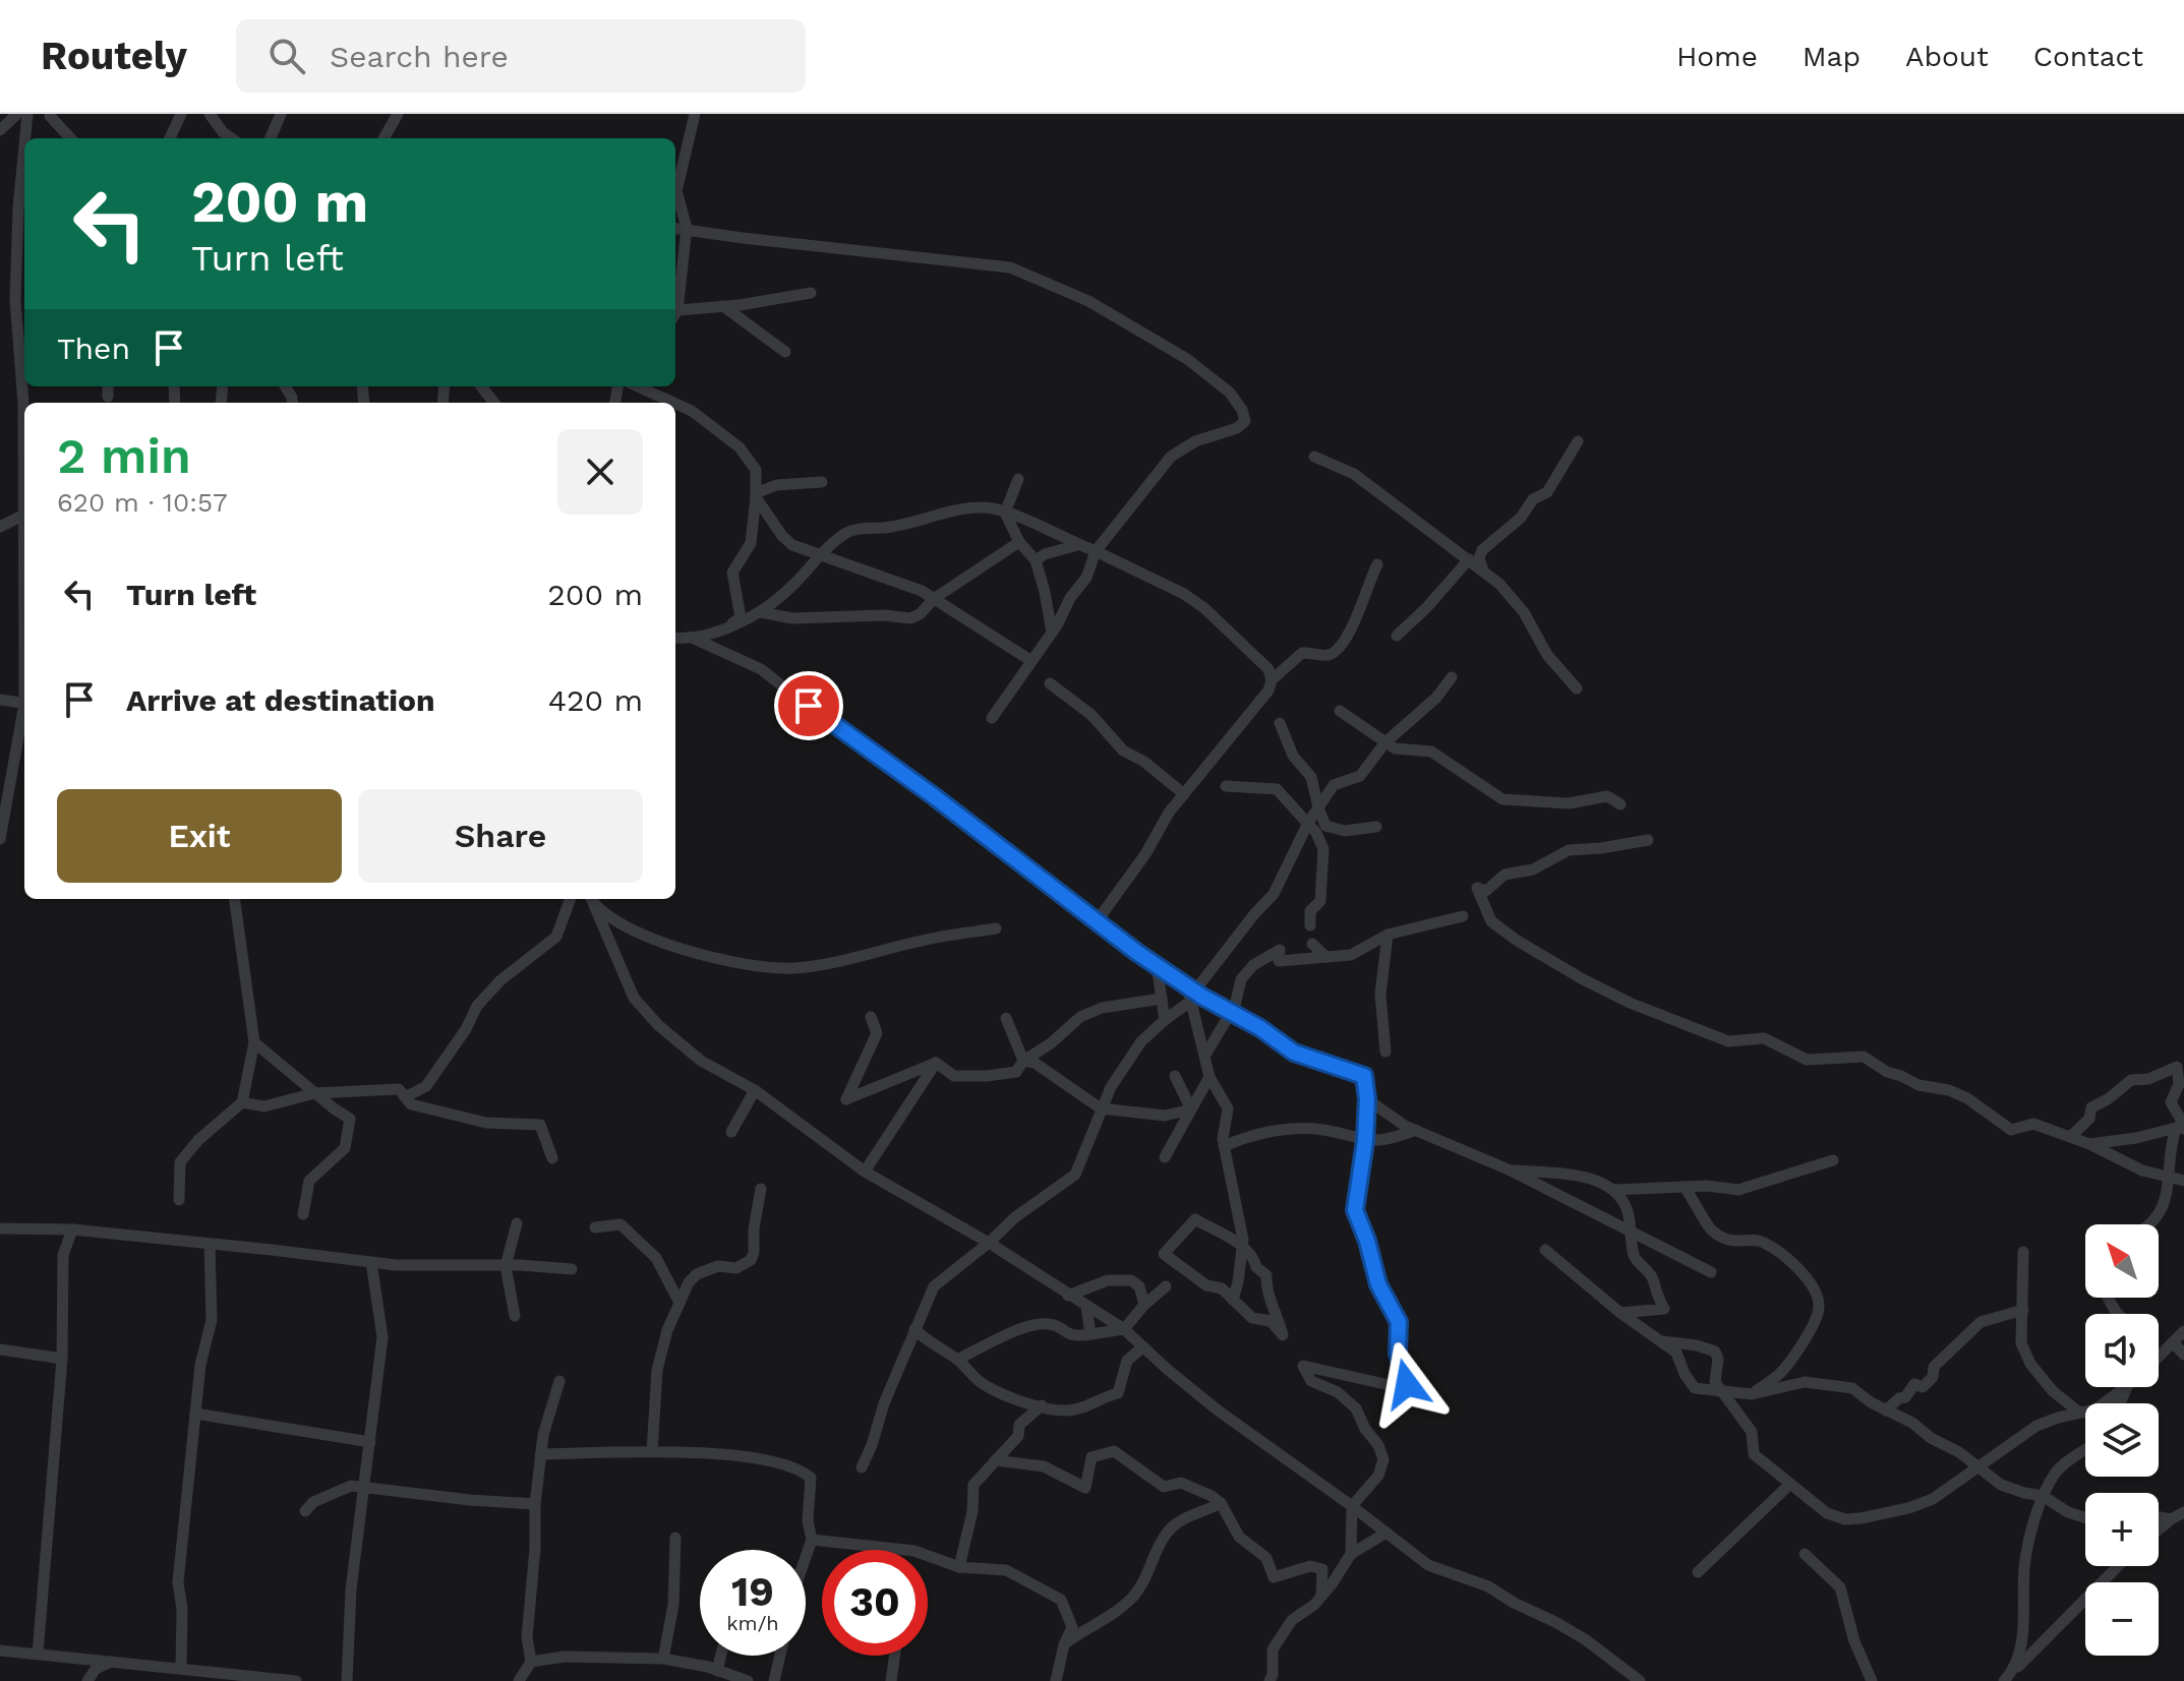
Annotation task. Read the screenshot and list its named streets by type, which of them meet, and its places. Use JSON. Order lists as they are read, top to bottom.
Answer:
{
  "north": "top left",
  "page": {
    "header": "Routely",
    "search": "Search here",
    "nav": [
      "Home",
      "Map",
      "About",
      "Contact"
    ],
    "turn": ["200 m", "Turn left"],
    "then": "Then",
    "heading": ["2 min", "620 m · 10:57"],
    "list": [
      {
        "name": "Turn left",
        "value": "200 m"
      },
      {
        "name": "Arrive at destination",
        "value": "420 m"
      }
    ],
    "buttons": ["Exit", "Share"],
    "map_buttons": ["+", "−"],
    "speed": "19 km/h",
    "limit": "30"
  }
}
